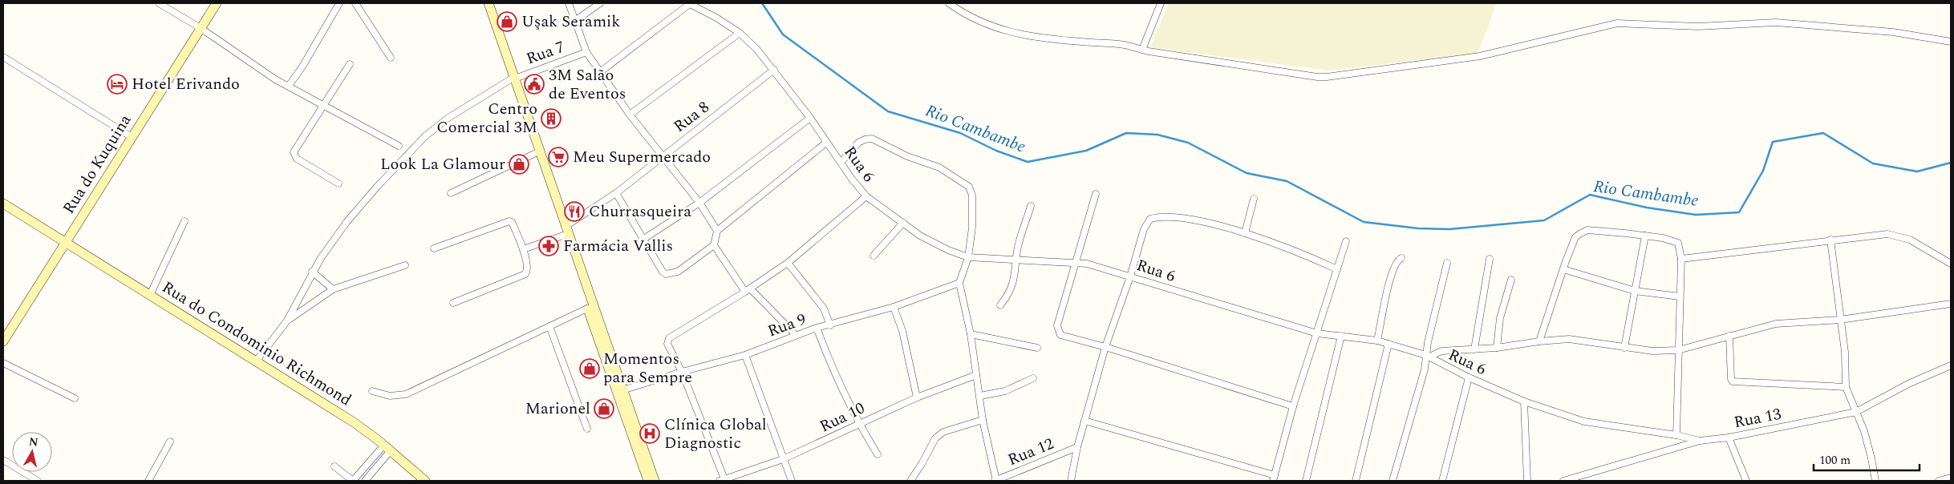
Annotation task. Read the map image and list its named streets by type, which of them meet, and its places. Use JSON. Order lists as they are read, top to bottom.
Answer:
{
  "streets": {
    "main road": ["Rua do Kuquina", "Rua do Condominio Richmond"],
    "street": [
      "Rua 7",
      "Rua 8",
      "Rua 6",
      "Rua 9",
      "Rua 10",
      "Rua 13",
      "Rua 12"
    ]
  },
  "crossings": [
    ["Rua 8", "Rua 6"],
    ["Rua do Kuquina", "Rua do Condominio Richmond"],
    ["Rua 6", "Rua 13"]
  ],
  "water": ["Rio Cambambe"],
  "places": {
    "shop": [
      "Uşak Seramik",
      "Look La Glamour",
      "Momentos para Sempre",
      "Marionel"
    ],
    "hotel": ["Hotel Erivando"],
    "public building": ["3M Salão de Eventos"],
    "building": ["Centro Comercial 3M"],
    "supermarket": ["Meu Supermercado"],
    "restaurant": ["Churrasqueira"],
    "pharmacy": ["Farmácia Vallis"],
    "hospital": ["Clínica Global Diagnostic"]
  },
  "scale_bar": "100 m",
  "north": "top"
}
